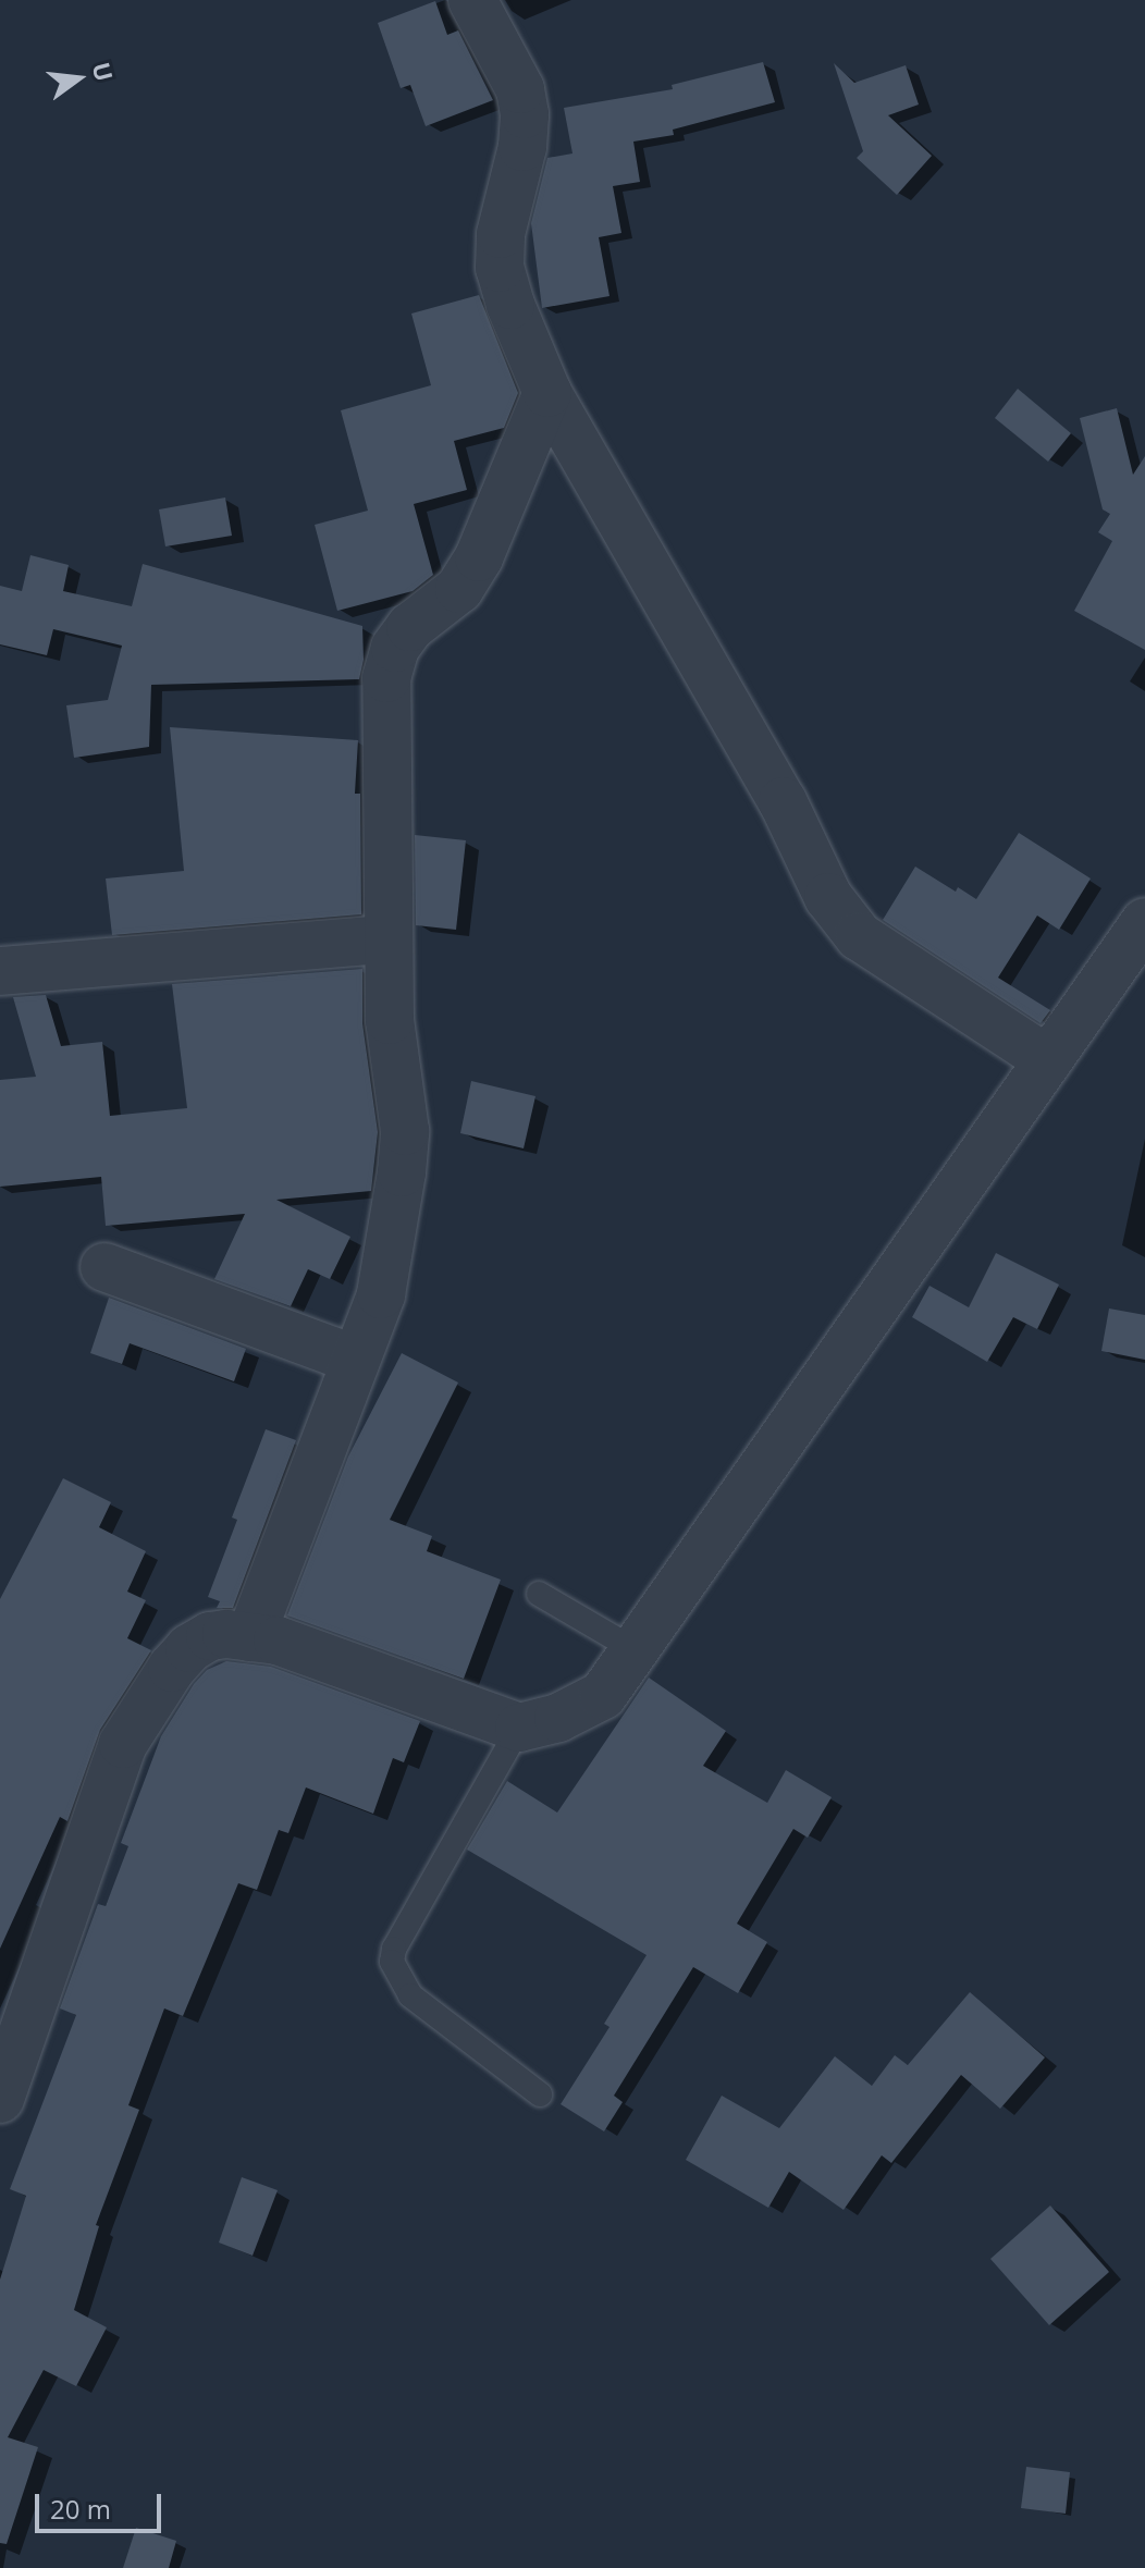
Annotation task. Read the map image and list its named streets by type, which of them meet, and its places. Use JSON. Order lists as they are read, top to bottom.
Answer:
{
  "scale_bar": "20 m",
  "north": "right"
}
